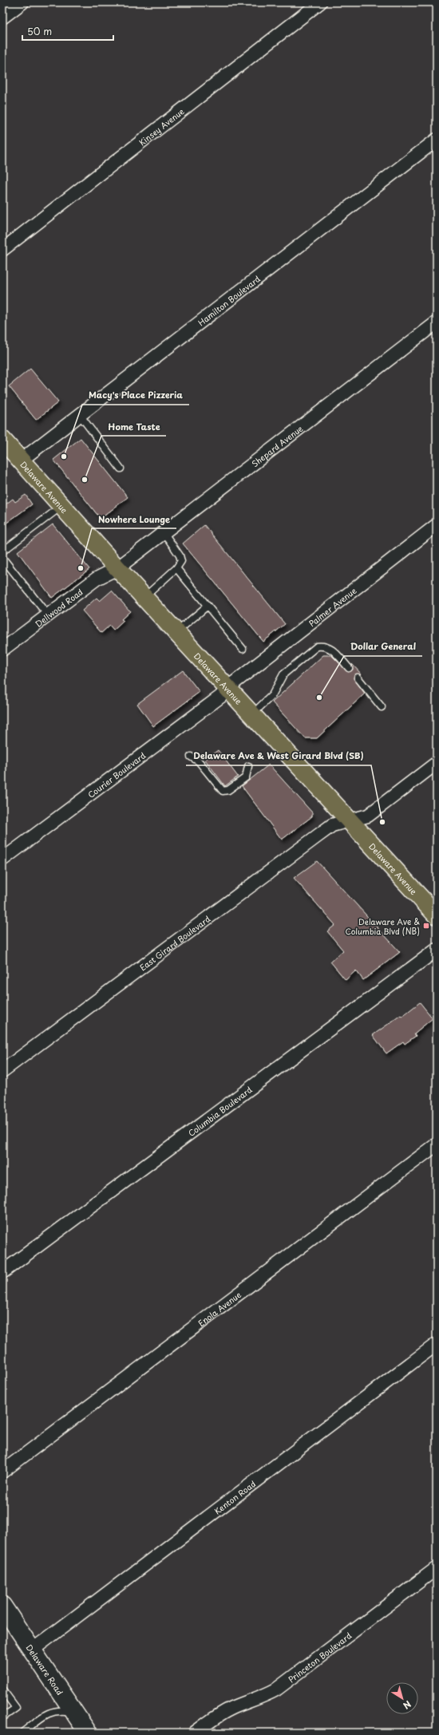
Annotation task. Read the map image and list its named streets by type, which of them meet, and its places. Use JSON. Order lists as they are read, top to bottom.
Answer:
{
  "streets": {
    "main road": ["Delaware Avenue"],
    "street": [
      "Kinsey Avenue",
      "Hamilton Boulevard",
      "Shepard Avenue",
      "Dellwood Road",
      "Palmer Avenue",
      "Courier Boulevard",
      "East Girard Boulevard",
      "Columbia Boulevard",
      "Enola Avenue",
      "Kenton Road",
      "Princeton Boulevard",
      "Delaware Road"
    ]
  },
  "crossings": [
    ["Hamilton Boulevard", "Delaware Avenue"],
    ["Shepard Avenue", "Delaware Avenue"],
    ["Shepard Avenue", "Dellwood Road"],
    ["Delaware Avenue", "Dellwood Road"],
    ["Delaware Avenue", "Palmer Avenue"],
    ["Delaware Avenue", "Courier Boulevard"],
    ["Delaware Avenue", "East Girard Boulevard"],
    ["Palmer Avenue", "Courier Boulevard"],
    ["Kenton Road", "Delaware Road"]
  ],
  "places": {
    "other": [
      "Macy's Place Pizzeria",
      "Home Taste",
      "Nowhere Lounge",
      "Dollar General",
      "Delaware Ave & West Girard Blvd (SB)"
    ],
    "transit": ["Delaware Ave & Columbia Blvd (NB)"]
  },
  "scale_bar": "50 m",
  "north": "bottom right"
}
